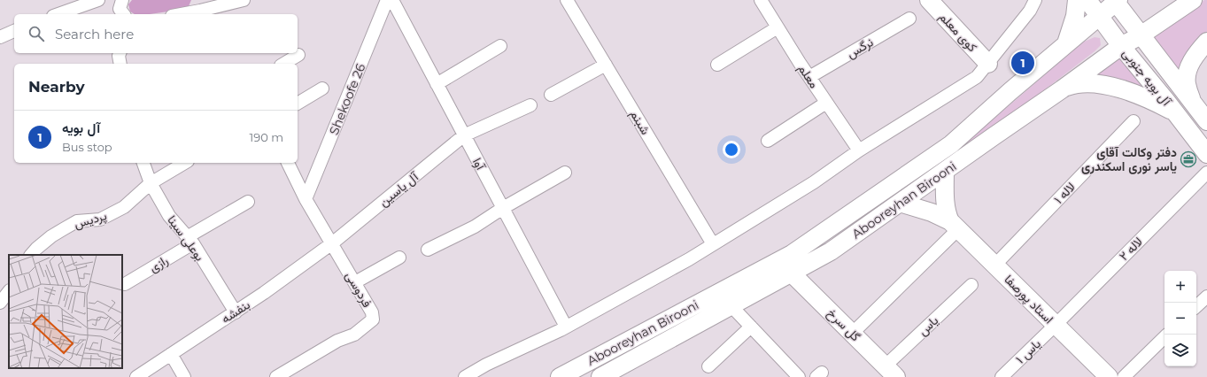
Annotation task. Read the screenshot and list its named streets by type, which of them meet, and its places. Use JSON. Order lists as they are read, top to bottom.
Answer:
{
  "streets": {
    "main road": [
      "کوی معلم",
      "آل بویه جنوبی",
      "Abooreyhan Birooni",
      "استاد پورصفا",
      "گل سرخ"
    ],
    "street": [
      "نرگس",
      "معلم",
      "Shekoofe 26",
      "شبنم",
      "آوا",
      "آل یاسین",
      "لاله ۱",
      "پردیس",
      "بوعلی سینا",
      "لاله ۲",
      "رازی",
      "فردوسی",
      "بنفشه",
      "یاس",
      "یاس ۱"
    ]
  },
  "crossings": [
    ["نرگس", "معلم"],
    ["آل بویه جنوبی", "Abooreyhan Birooni"],
    ["Shekoofe 26", "فردوسی"],
    ["آوا", "آل یاسین"],
    ["آل یاسین", "فردوسی"],
    ["آل یاسین", "بنفشه"],
    ["لاله ۱", "استاد پورصفا"],
    ["Abooreyhan Birooni", "گل سرخ"],
    ["پردیس", "بوعلی سینا"],
    ["بوعلی سینا", "رازی"],
    ["بوعلی سینا", "بنفشه"],
    ["لاله ۲", "استاد پورصفا"],
    ["لاله ۲", "یاس ۱"],
    ["فردوسی", "بنفشه"],
    ["استاد پورصفا", "یاس ۱"],
    ["گل سرخ", "یاس"]
  ],
  "places": {
    "office": ["دفتر وکالت آقای یاسر نوری اسکندری"]
  },
  "page": {
    "search": "Search here",
    "pins": "1",
    "heading": "Nearby",
    "list": [
      {
        "mark": "1",
        "name": "آل بویه",
        "note": "Bus stop",
        "value": "190 m"
      }
    ],
    "map_buttons": ["+", "−"]
  }
}
